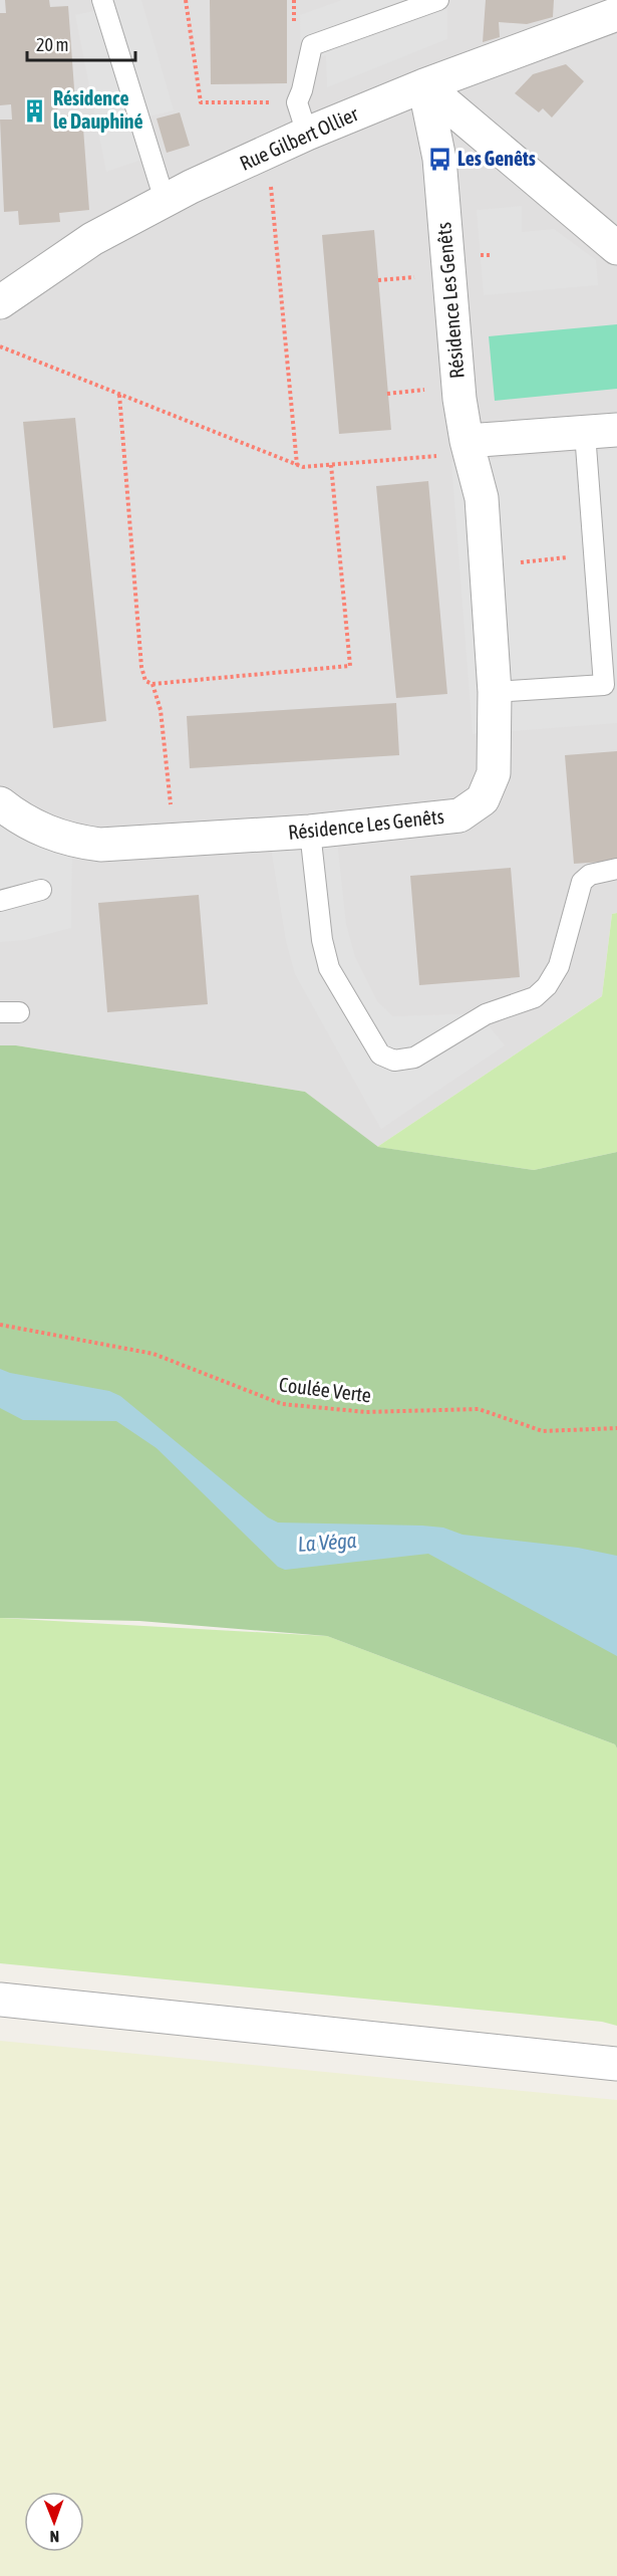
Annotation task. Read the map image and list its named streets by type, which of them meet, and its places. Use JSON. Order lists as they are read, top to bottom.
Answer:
{
  "streets": {
    "street": ["Rue Gilbert Ollier", "Résidence Les Genêts"],
    "path": ["Coulée Verte"]
  },
  "crossings": [
    ["Rue Gilbert Ollier", "Résidence Les Genêts"]
  ],
  "water": ["La Véga"],
  "places": {
    "building": ["Résidence le Dauphiné"],
    "bus stop": ["Les Genêts"]
  },
  "scale_bar": "20 m",
  "north": "bottom"
}
